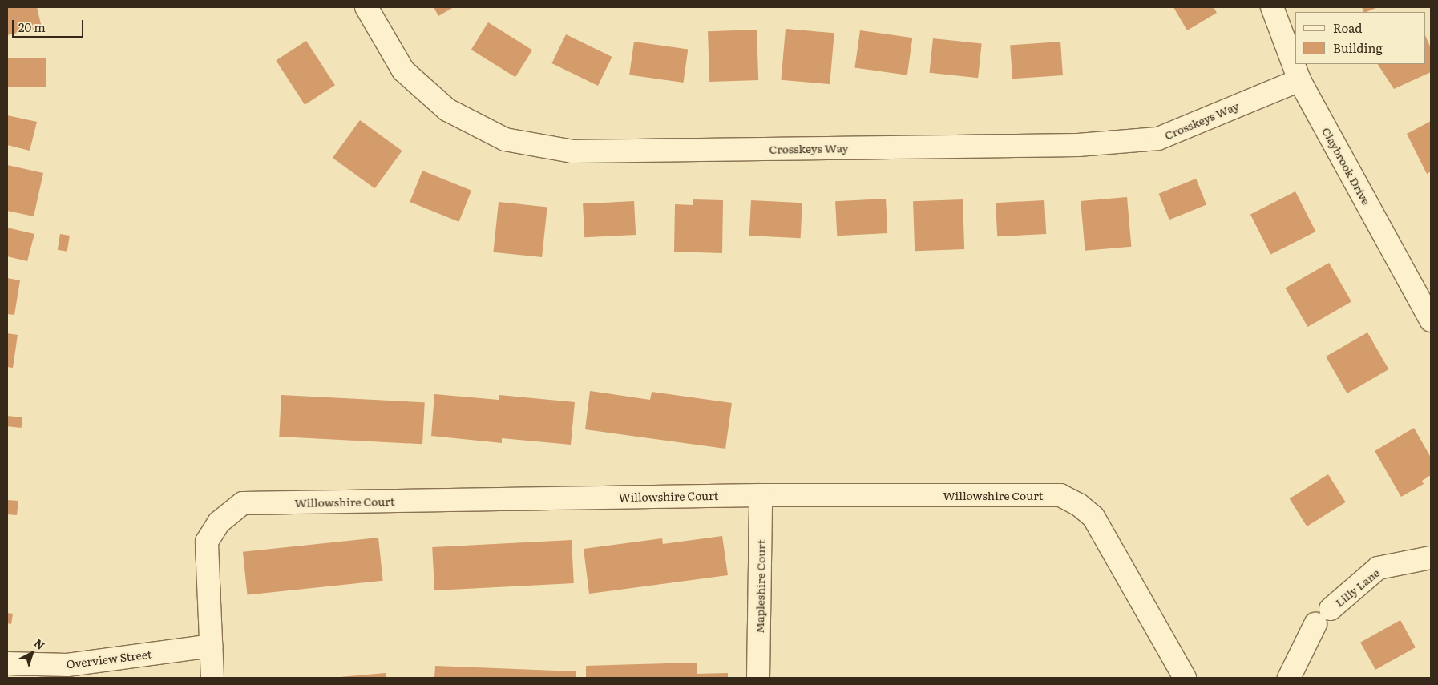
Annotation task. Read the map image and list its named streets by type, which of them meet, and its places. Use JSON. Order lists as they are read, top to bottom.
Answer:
{
  "streets": {
    "street": [
      "Crosskeys Way",
      "Claybrook Drive",
      "Willowshire Court",
      "Mapleshire Court",
      "Lilly Lane",
      "Overview Street"
    ]
  },
  "crossings": [
    ["Crosskeys Way", "Claybrook Drive"],
    ["Willowshire Court", "Mapleshire Court"],
    ["Willowshire Court", "Overview Street"]
  ],
  "legend": ["Road", "Building"],
  "scale_bar": "20 m",
  "north": "top right"
}
